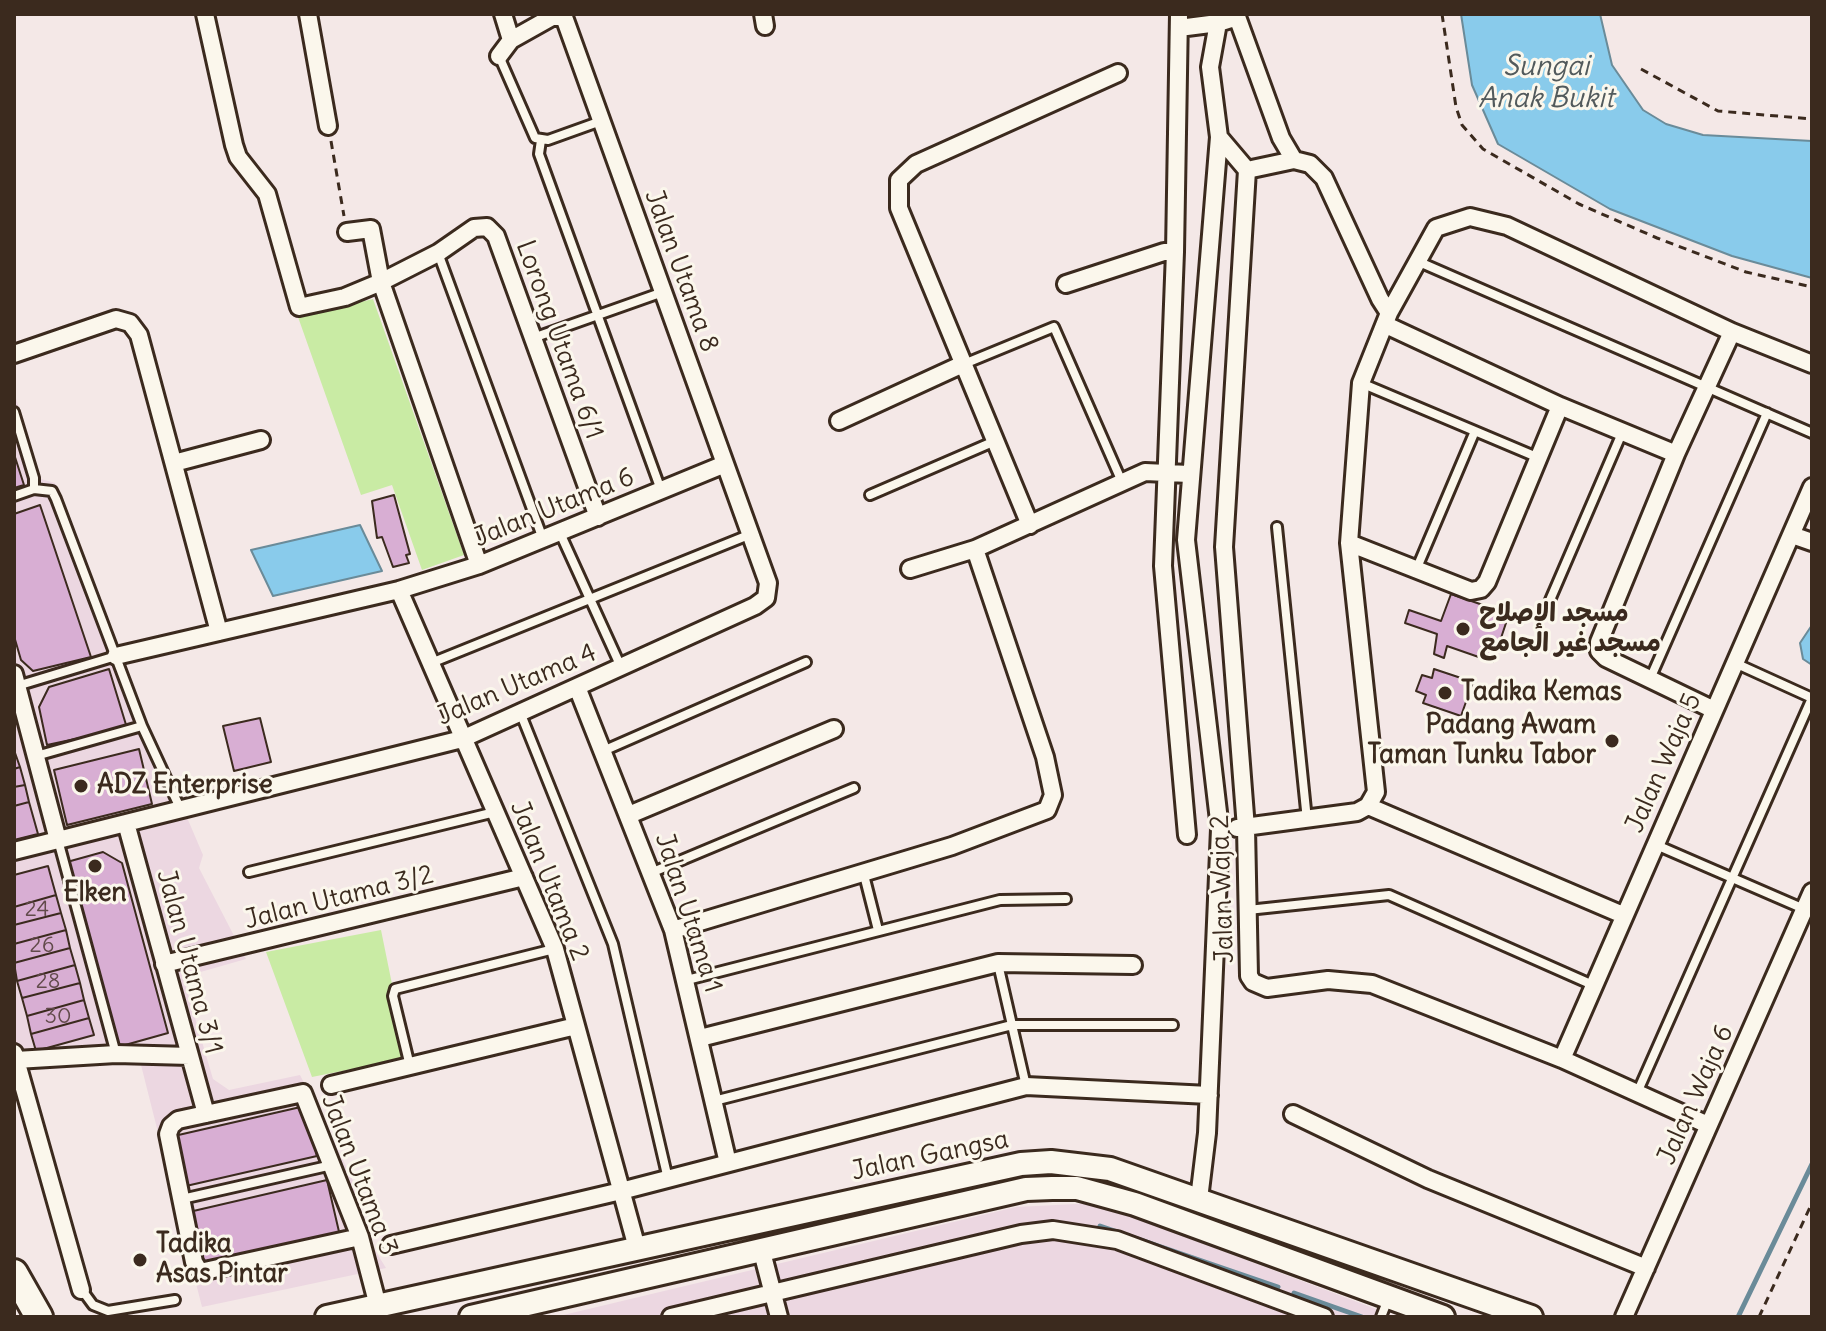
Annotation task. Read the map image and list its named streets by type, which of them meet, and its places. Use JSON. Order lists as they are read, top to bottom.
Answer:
{
  "streets": {
    "main road": ["Jalan Gangsa"],
    "street": [
      "Jalan Utama 8",
      "Lorong Utama 6/1",
      "Jalan Utama 6",
      "Jalan Utama 4",
      "Jalan Waja 5",
      "Jalan Utama 2",
      "Jalan Waja 2",
      "Jalan Utama 3/2",
      "Jalan Utama 1",
      "Jalan Utama 3/1",
      "Jalan Waja 6",
      "Jalan Utama 3"
    ]
  },
  "crossings": [
    ["Jalan Utama 8", "Jalan Utama 6"],
    ["Jalan Utama 8", "Jalan Utama 4"],
    ["Lorong Utama 6/1", "Jalan Utama 6"],
    ["Jalan Utama 6", "Jalan Utama 2"],
    ["Jalan Utama 4", "Jalan Utama 2"],
    ["Jalan Utama 4", "Jalan Utama 1"],
    ["Jalan Utama 4", "Jalan Utama 3/1"],
    ["Jalan Waja 5", "Jalan Waja 2"],
    ["Jalan Utama 2", "Jalan Utama 3/2"],
    ["Jalan Utama 2", "Jalan Gangsa"],
    ["Jalan Utama 2", "Jalan Utama 3"],
    ["Jalan Waja 2", "Jalan Waja 6"],
    ["Jalan Utama 3/2", "Jalan Utama 3/1"],
    ["Jalan Utama 3/1", "Jalan Utama 3"],
    ["Jalan Gangsa", "Jalan Utama 3"]
  ],
  "water": ["Sungai Anak Bukit"],
  "places": [
    "مسجد الإصلاح مسجد غير الجامع",
    "Tadika Kemas",
    "Padang Awam Taman Tunku Tabor",
    "ADZ Enterprise",
    "Elken",
    "Tadika Asas Pintar"
  ],
  "house_numbers": [
    "24",
    "26",
    "28",
    "30"
  ]
}
